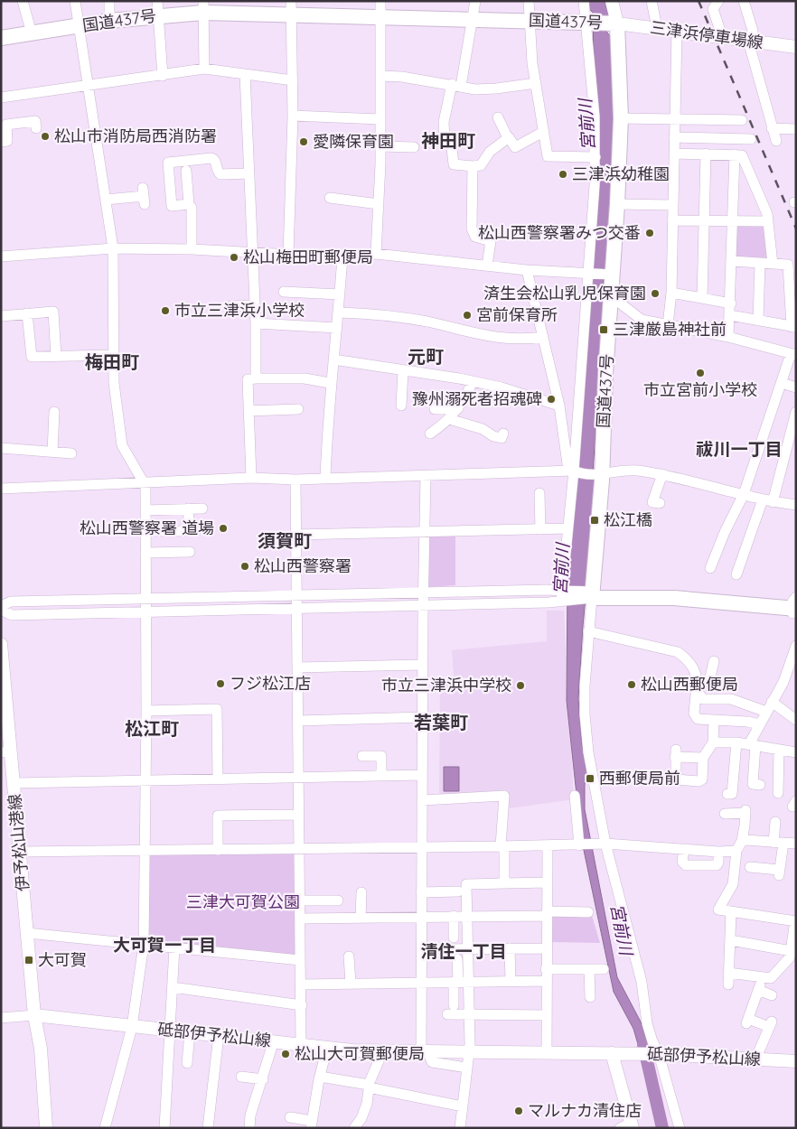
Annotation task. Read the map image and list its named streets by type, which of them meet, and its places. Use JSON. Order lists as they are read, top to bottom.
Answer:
{
  "streets": {
    "highway": ["国道437号"],
    "main road": ["三津浜停車場線", "伊予松山港線", "砥部伊予松山線"]
  },
  "crossings": [
    ["国道437号", "三津浜停車場線"],
    ["伊予松山港線", "砥部伊予松山線"]
  ],
  "districts": [
    "神田町",
    "元町",
    "梅田町",
    "祓川一丁目",
    "須賀町",
    "若葉町",
    "松江町",
    "大可賀一丁目",
    "清住一丁目"
  ],
  "water": ["宮前川"],
  "parks": ["三津大可賀公園"],
  "places": {
    "other": [
      "松山市消防局西消防署",
      "愛隣保育園",
      "三津浜幼稚園",
      "松山西警察署みつ交番",
      "松山梅田町郵便局",
      "済生会松山乳児保育園",
      "市立三津浜小学校",
      "宮前保育所",
      "市立宮前小学校",
      "豫州溺死者招魂碑",
      "松山西警察署 道場",
      "松山西警察署",
      "フジ松江店",
      "松山西郵便局",
      "市立三津浜中学校",
      "松山大可賀郵便局",
      "マルナカ清住店"
    ],
    "transit": [
      "三津厳島神社前",
      "松江橋",
      "西郵便局前",
      "大可賀"
    ]
  }
}
